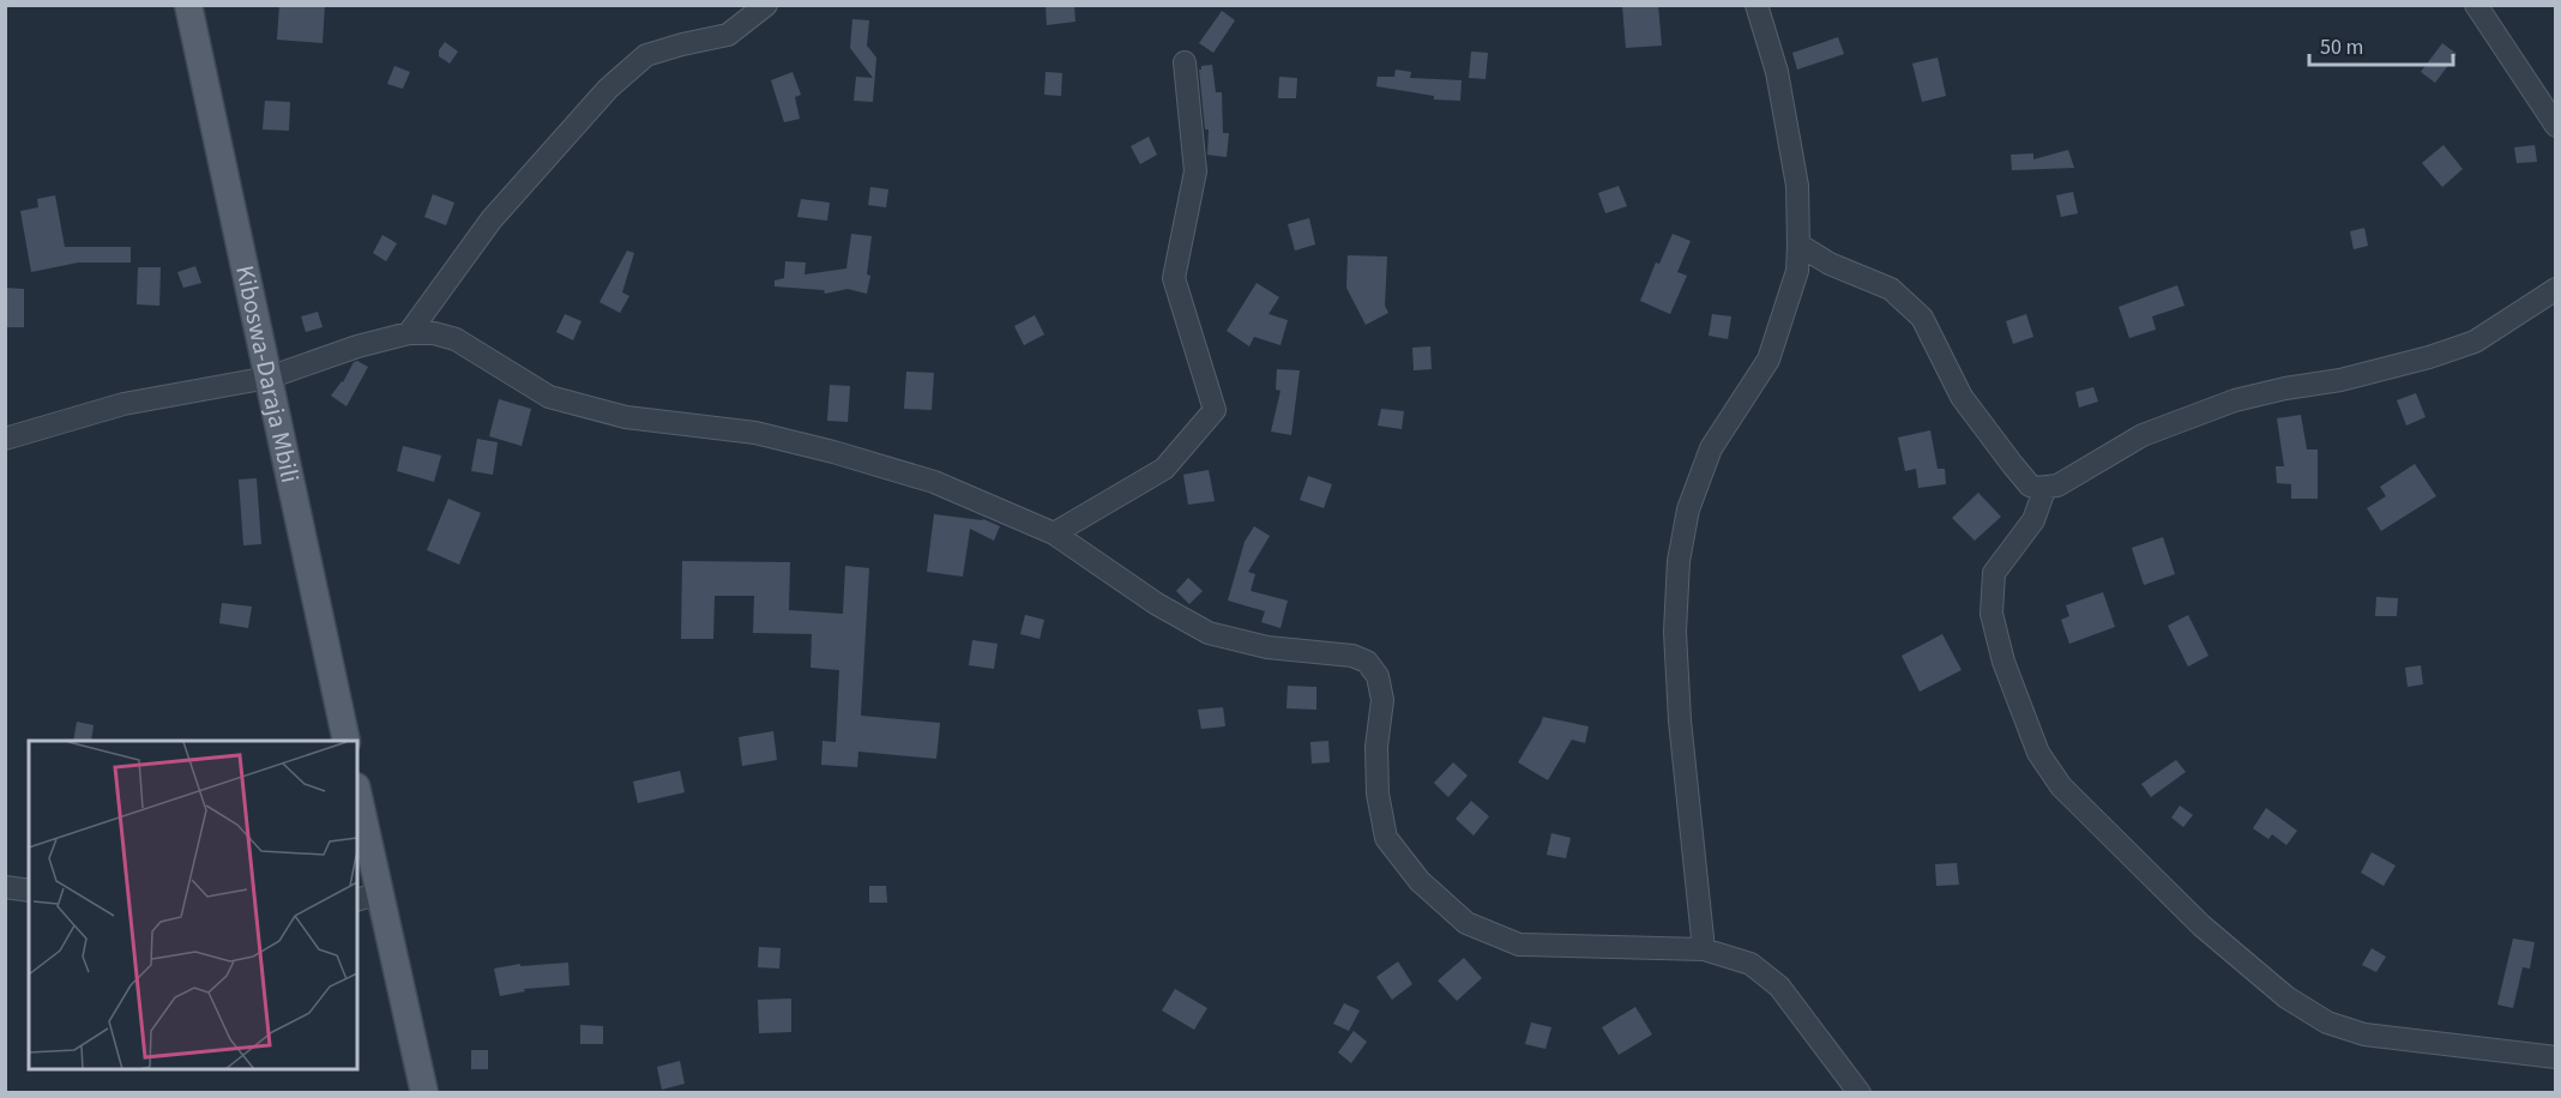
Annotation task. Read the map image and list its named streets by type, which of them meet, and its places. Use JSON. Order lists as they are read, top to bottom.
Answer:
{
  "streets": {
    "main road": ["Kiboswa-Daraja Mbili"]
  },
  "scale_bar": "50 m"
}
